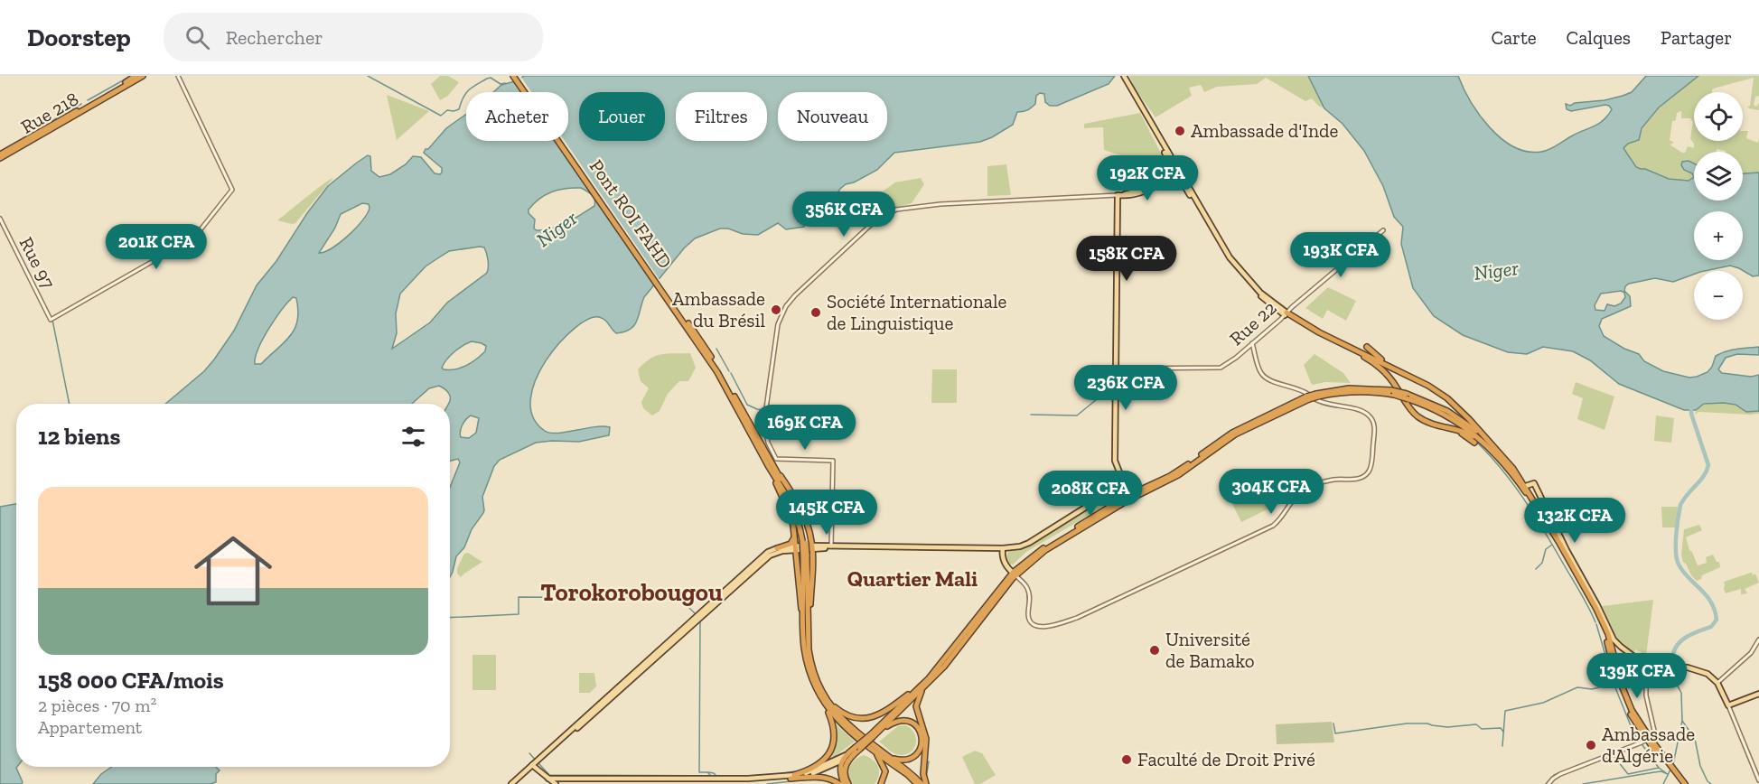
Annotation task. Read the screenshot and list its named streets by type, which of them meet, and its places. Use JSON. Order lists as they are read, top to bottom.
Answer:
{
  "streets": {
    "highway": ["Rue 218"],
    "street": ["Rue 97", "Rue 22"]
  },
  "districts": ["Quartier Mali", "Torokorobougou"],
  "water": ["Niger"],
  "places": [
    "Ambassade d'Inde",
    "Ambassade du Brésil",
    "Société Internationale de Linguistique",
    "Université de Bamako",
    "Ambassade d'Algérie",
    "Faculté de Droit Privé"
  ],
  "page": {
    "header": "Doorstep",
    "search": "Rechercher",
    "nav": ["Carte", "Calques", "Partager"],
    "map_buttons": ["+", "−"],
    "chip": [
      "Acheter",
      "Louer",
      "Filtres",
      "Nouveau"
    ],
    "price": [
      "192K CFA",
      "356K CFA",
      "201K CFA",
      "193K CFA",
      "158K CFA",
      "236K CFA",
      "169K CFA",
      "304K CFA",
      "208K CFA",
      "145K CFA",
      "132K CFA",
      "139K CFA"
    ],
    "heading": "12 biens",
    "list": [
      {
        "name": "158 000 CFA/mois",
        "note": "2 pièces · 70 m² · Appartement"
      }
    ]
  }
}
